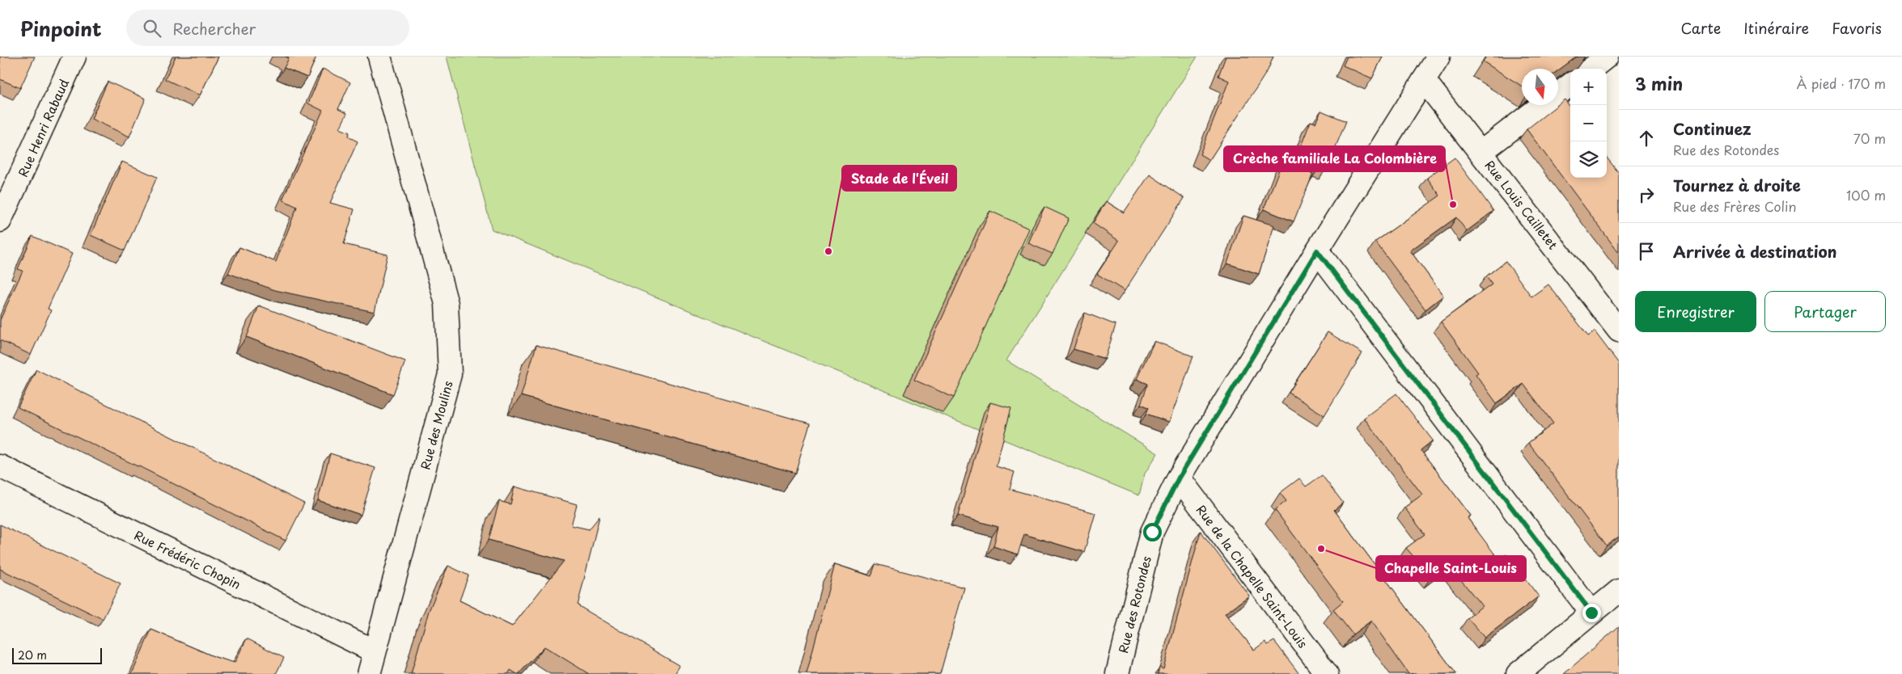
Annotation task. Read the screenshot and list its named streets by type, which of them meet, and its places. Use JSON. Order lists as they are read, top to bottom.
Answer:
{
  "streets": {
    "street": [
      "Rue Henri Rabaud",
      "Rue Louis Cailletet",
      "Rue des Moulins",
      "Rue Frédéric Chopin",
      "Rue de la Chapelle Saint-Louis",
      "Rue des Rotondes"
    ]
  },
  "crossings": [
    ["Rue Louis Cailletet", "Rue des Rotondes"],
    ["Rue des Moulins", "Rue Frédéric Chopin"],
    ["Rue de la Chapelle Saint-Louis", "Rue des Rotondes"]
  ],
  "places": ["Crèche familiale La Colombière", "Stade de l'Éveil", "Chapelle Saint-Louis"],
  "scale_bar": "20 m",
  "north": "bottom",
  "page": {
    "header": "Pinpoint",
    "search": "Rechercher",
    "nav": ["Carte", "Itinéraire", "Favoris"],
    "heading": ["3 min", "À pied · 170 m"],
    "map_buttons": ["+", "−"],
    "list": [
      ["Continuez", "Rue des Rotondes", "70 m"],
      ["Tournez à droite", "Rue des Frères Colin", "100 m"],
      "Arrivée à destination"
    ],
    "buttons": ["Enregistrer", "Partager"],
    "scale": "20 m"
  }
}
